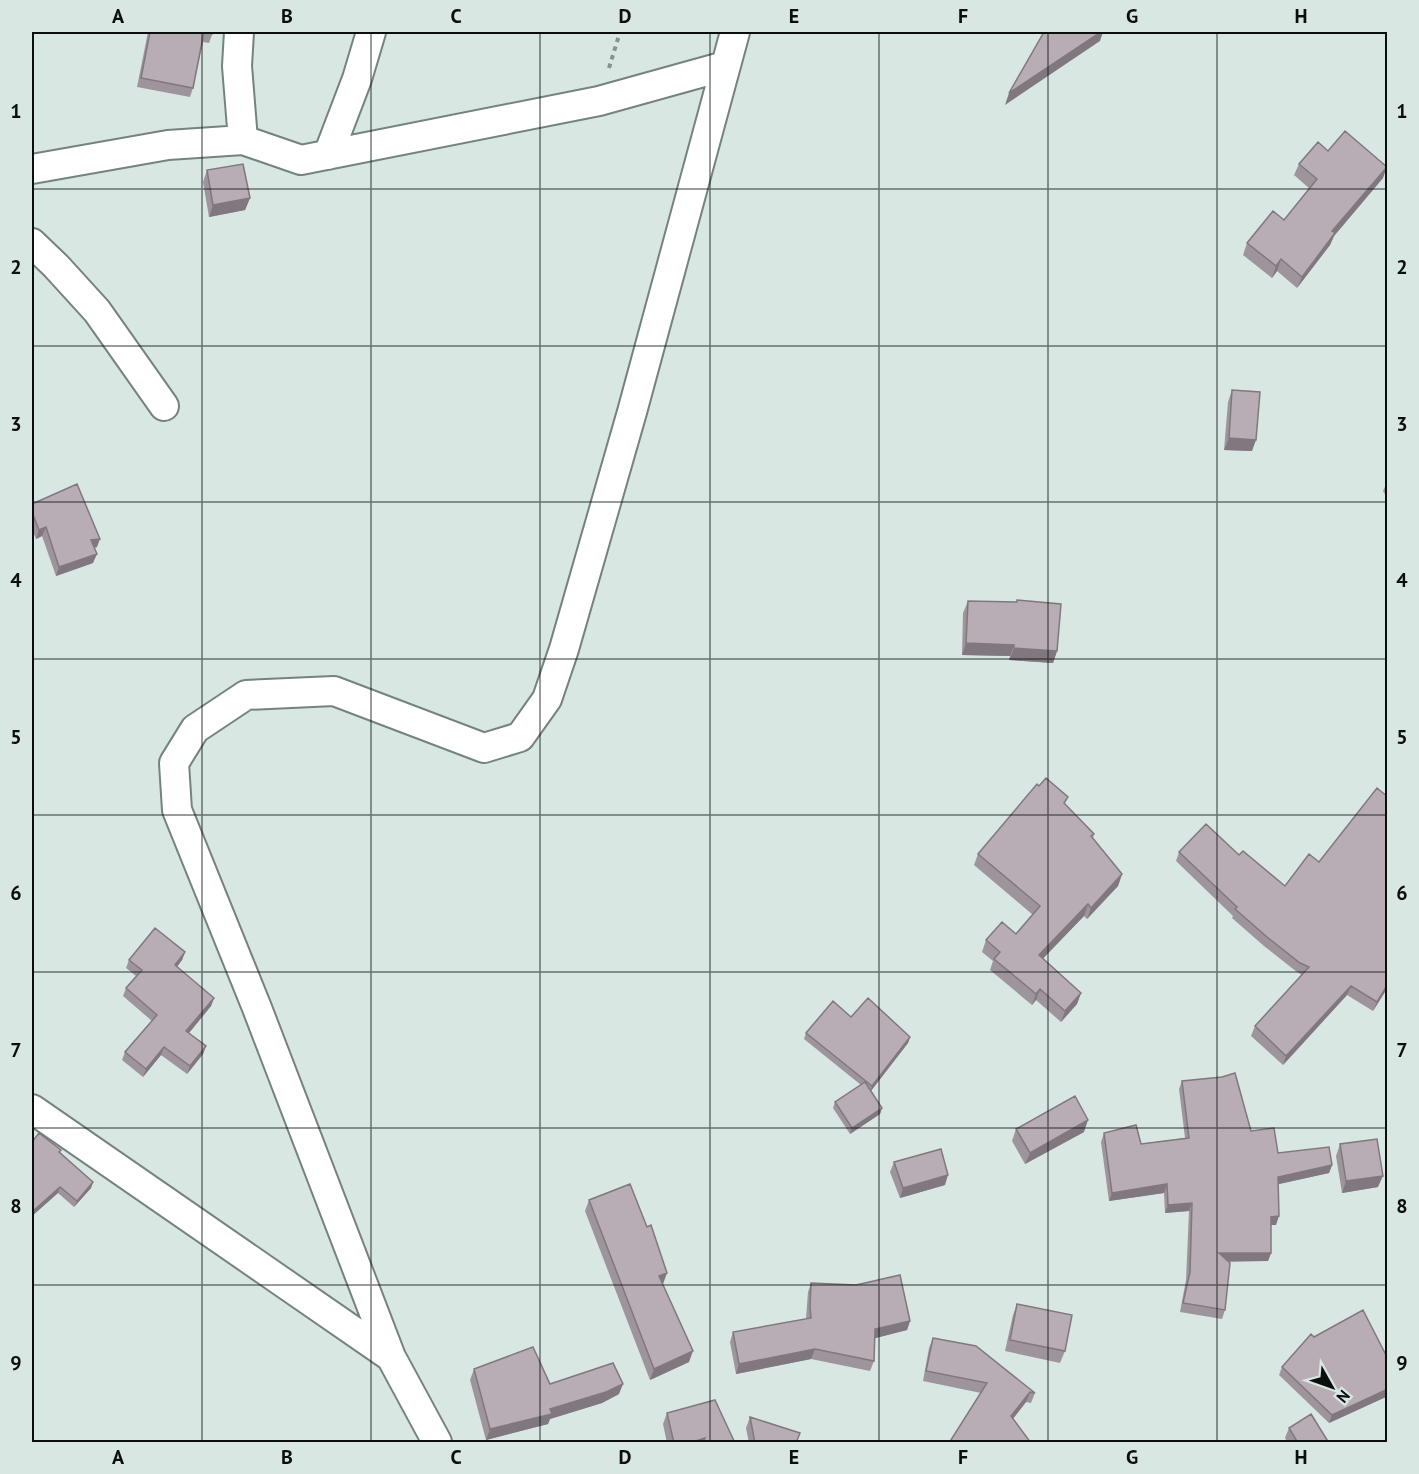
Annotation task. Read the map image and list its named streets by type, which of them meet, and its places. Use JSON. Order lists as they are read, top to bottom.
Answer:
{
  "north": "bottom right",
  "grid": {
    "columns": [
      "A",
      "B",
      "C",
      "D",
      "E",
      "F",
      "G",
      "H"
    ],
    "rows": [
      "1",
      "2",
      "3",
      "4",
      "5",
      "6",
      "7",
      "8",
      "9"
    ]
  }
}
